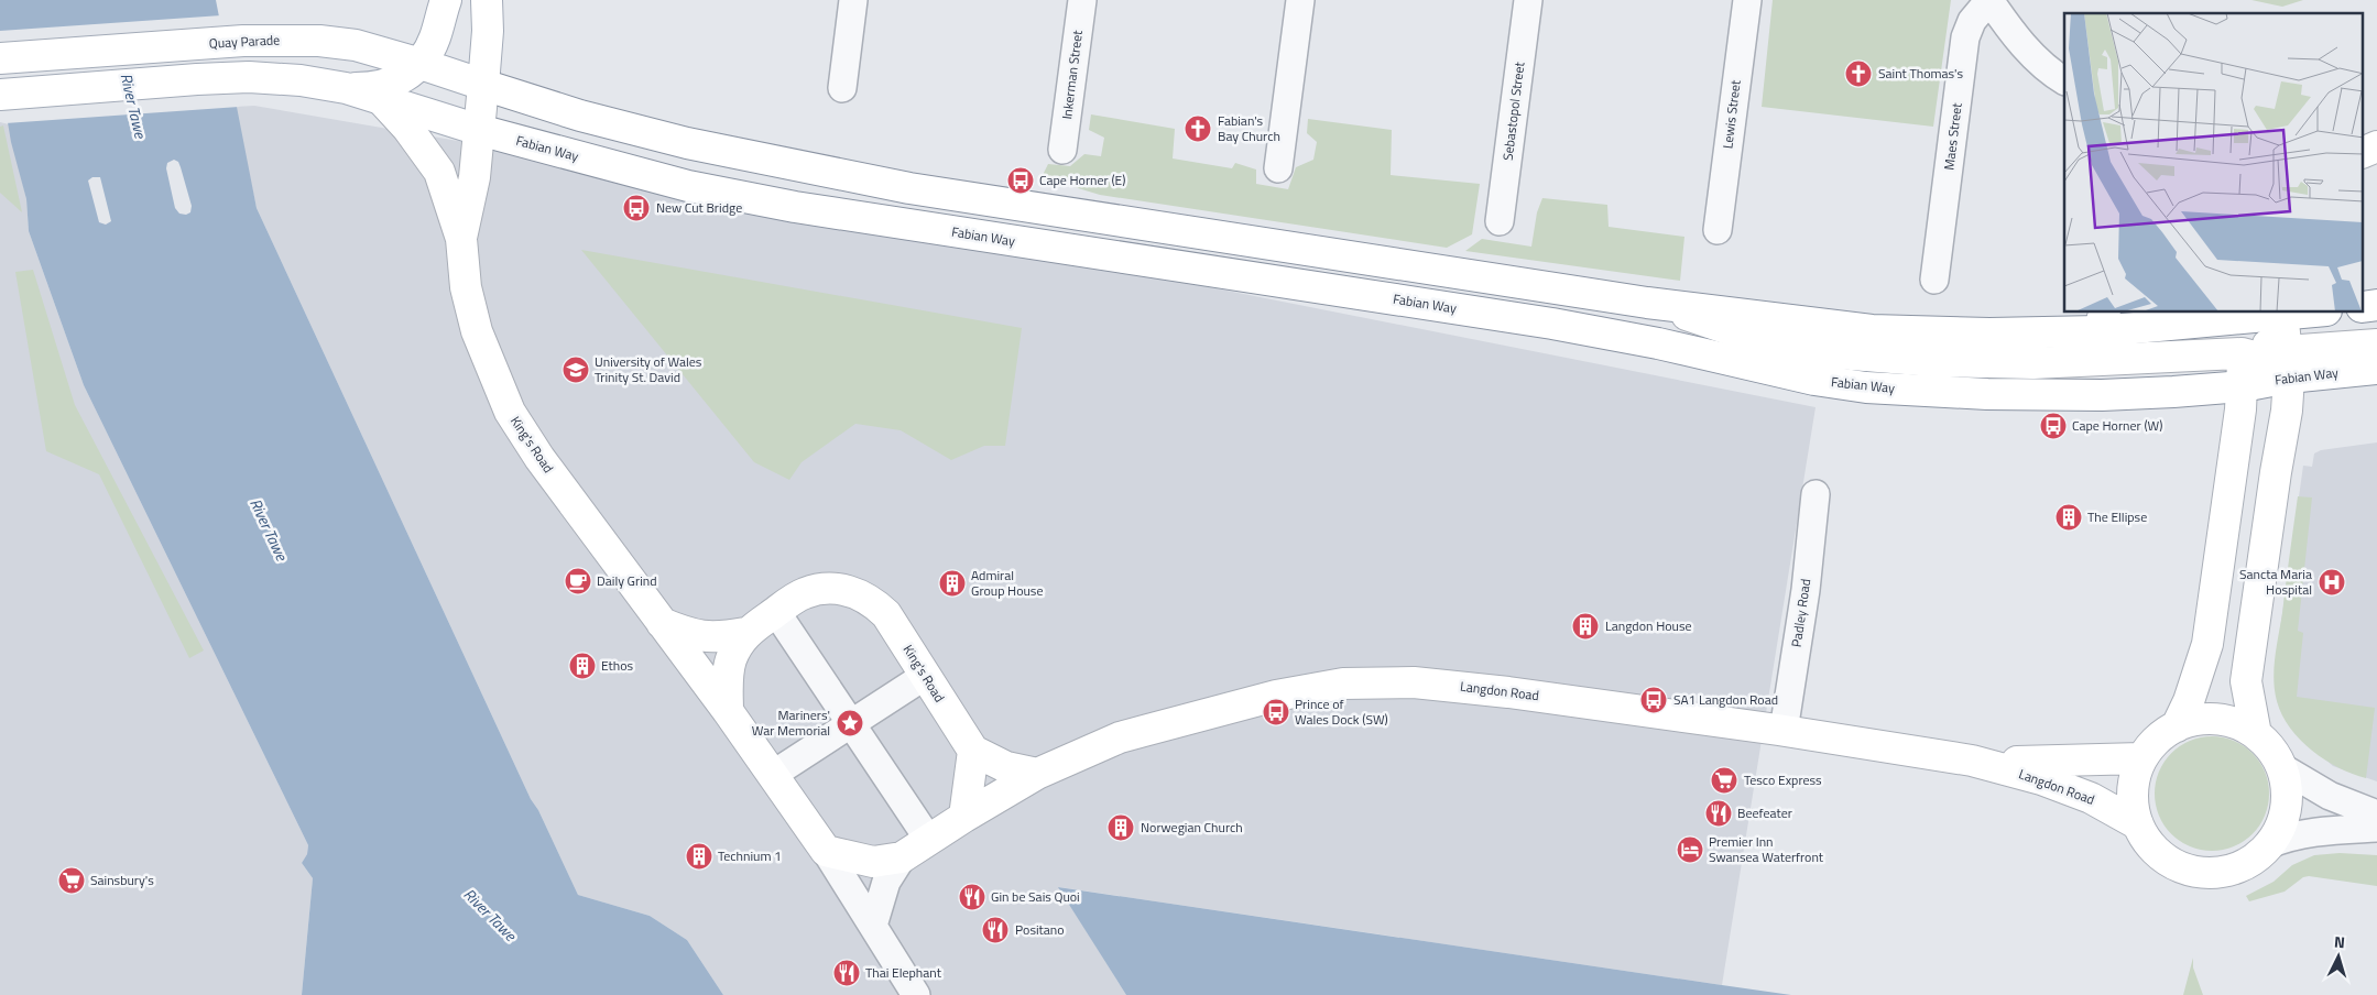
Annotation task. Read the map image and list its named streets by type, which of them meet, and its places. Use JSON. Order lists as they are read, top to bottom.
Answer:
{
  "streets": {
    "main road": [
      "Quay Parade",
      "Fabian Way",
      "King's Road",
      "Langdon Road"
    ],
    "street": [
      "Inkerman Street",
      "Sebastopol Street",
      "Lewis Street",
      "Maes Street",
      "Padley Road"
    ]
  },
  "crossings": [
    ["Quay Parade", "King's Road"],
    ["Fabian Way", "King's Road"],
    ["Padley Road", "Langdon Road"]
  ],
  "water": ["River Tawe"],
  "places": {
    "church": ["Saint Thomas's", "Fabian's Bay Church"],
    "bus stop": [
      "Cape Horner (E)",
      "New Cut Bridge",
      "Cape Horner (W)",
      "SA1 Langdon Road",
      "Prince of Wales Dock (SW)"
    ],
    "school or university": ["University of Wales Trinity St. David"],
    "building": [
      "The Ellipse",
      "Admiral Group House",
      "Langdon House",
      "Ethos",
      "Norwegian Church",
      "Technium 1"
    ],
    "cafe": ["Daily Grind"],
    "hospital": ["Sancta Maria Hospital"],
    "place": ["Mariners' War Memorial"],
    "supermarket": ["Tesco Express", "Sainsbury's"],
    "restaurant": [
      "Beefeater",
      "Gin be Sais Quoi",
      "Positano",
      "Thai Elephant"
    ],
    "hotel": ["Premier Inn Swansea Waterfront"]
  },
  "north": "top"
}
